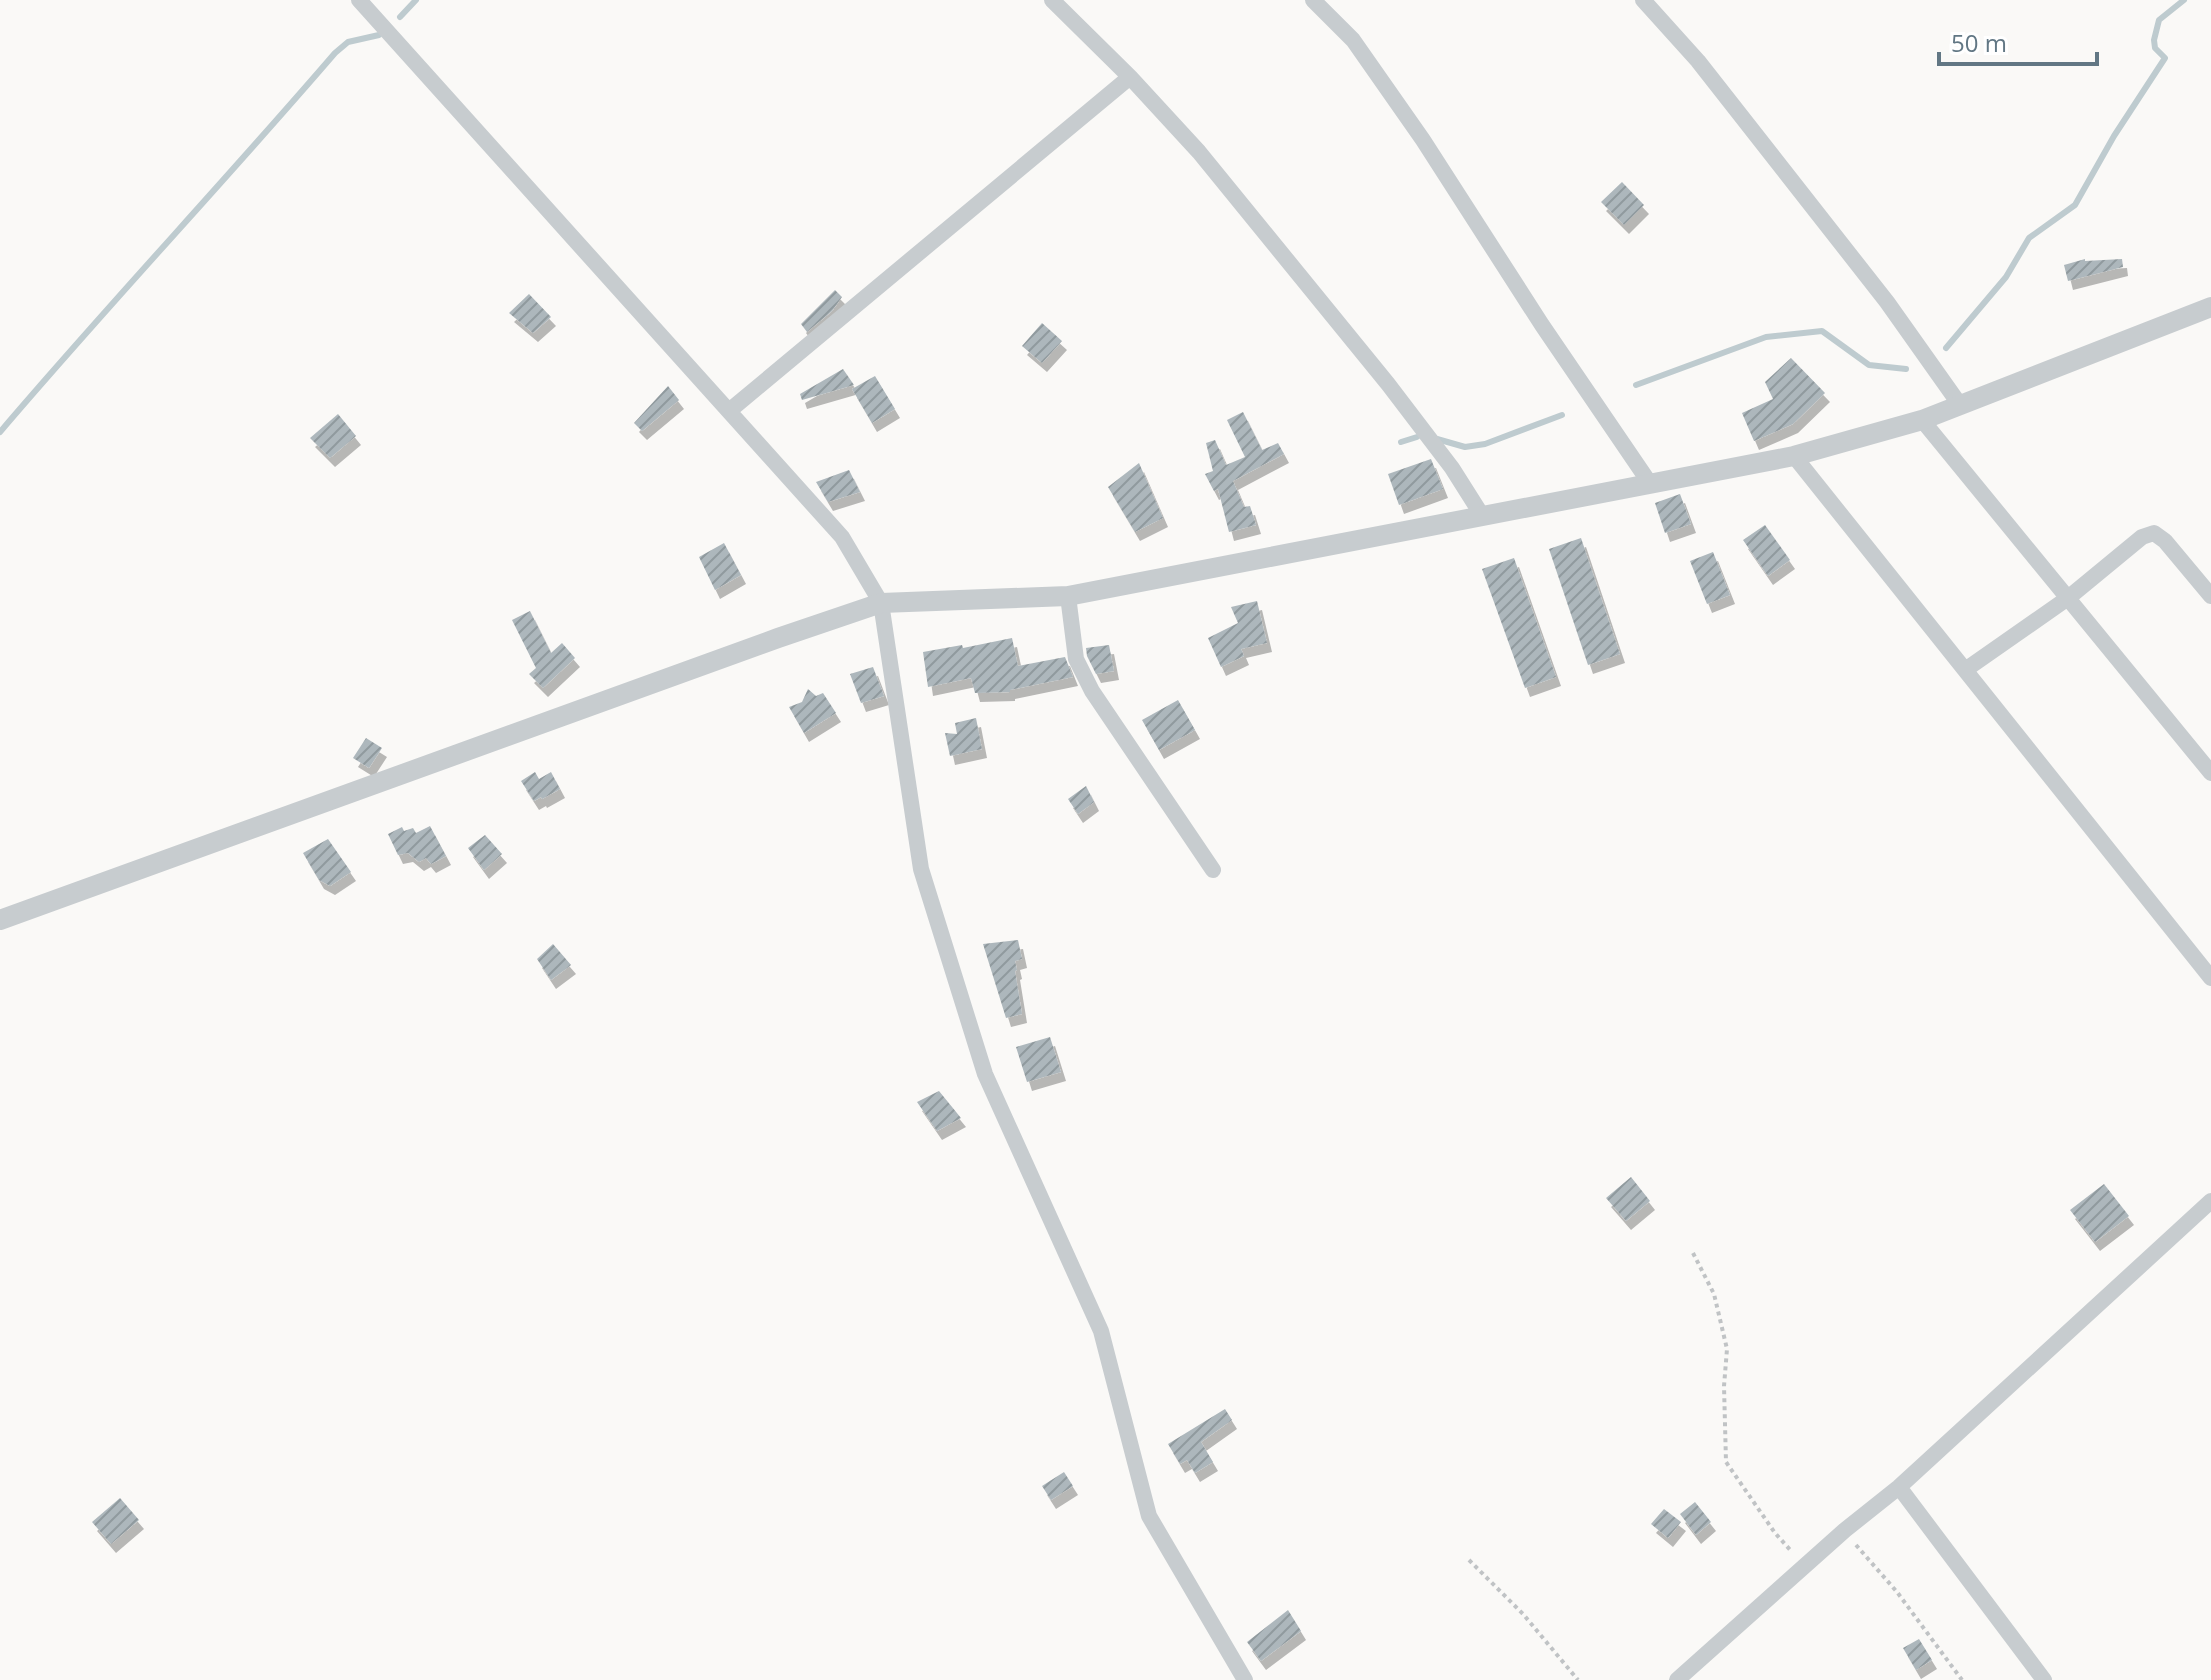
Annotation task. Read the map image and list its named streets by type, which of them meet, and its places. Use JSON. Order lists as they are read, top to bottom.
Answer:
{
  "scale_bar": "50 m"
}
